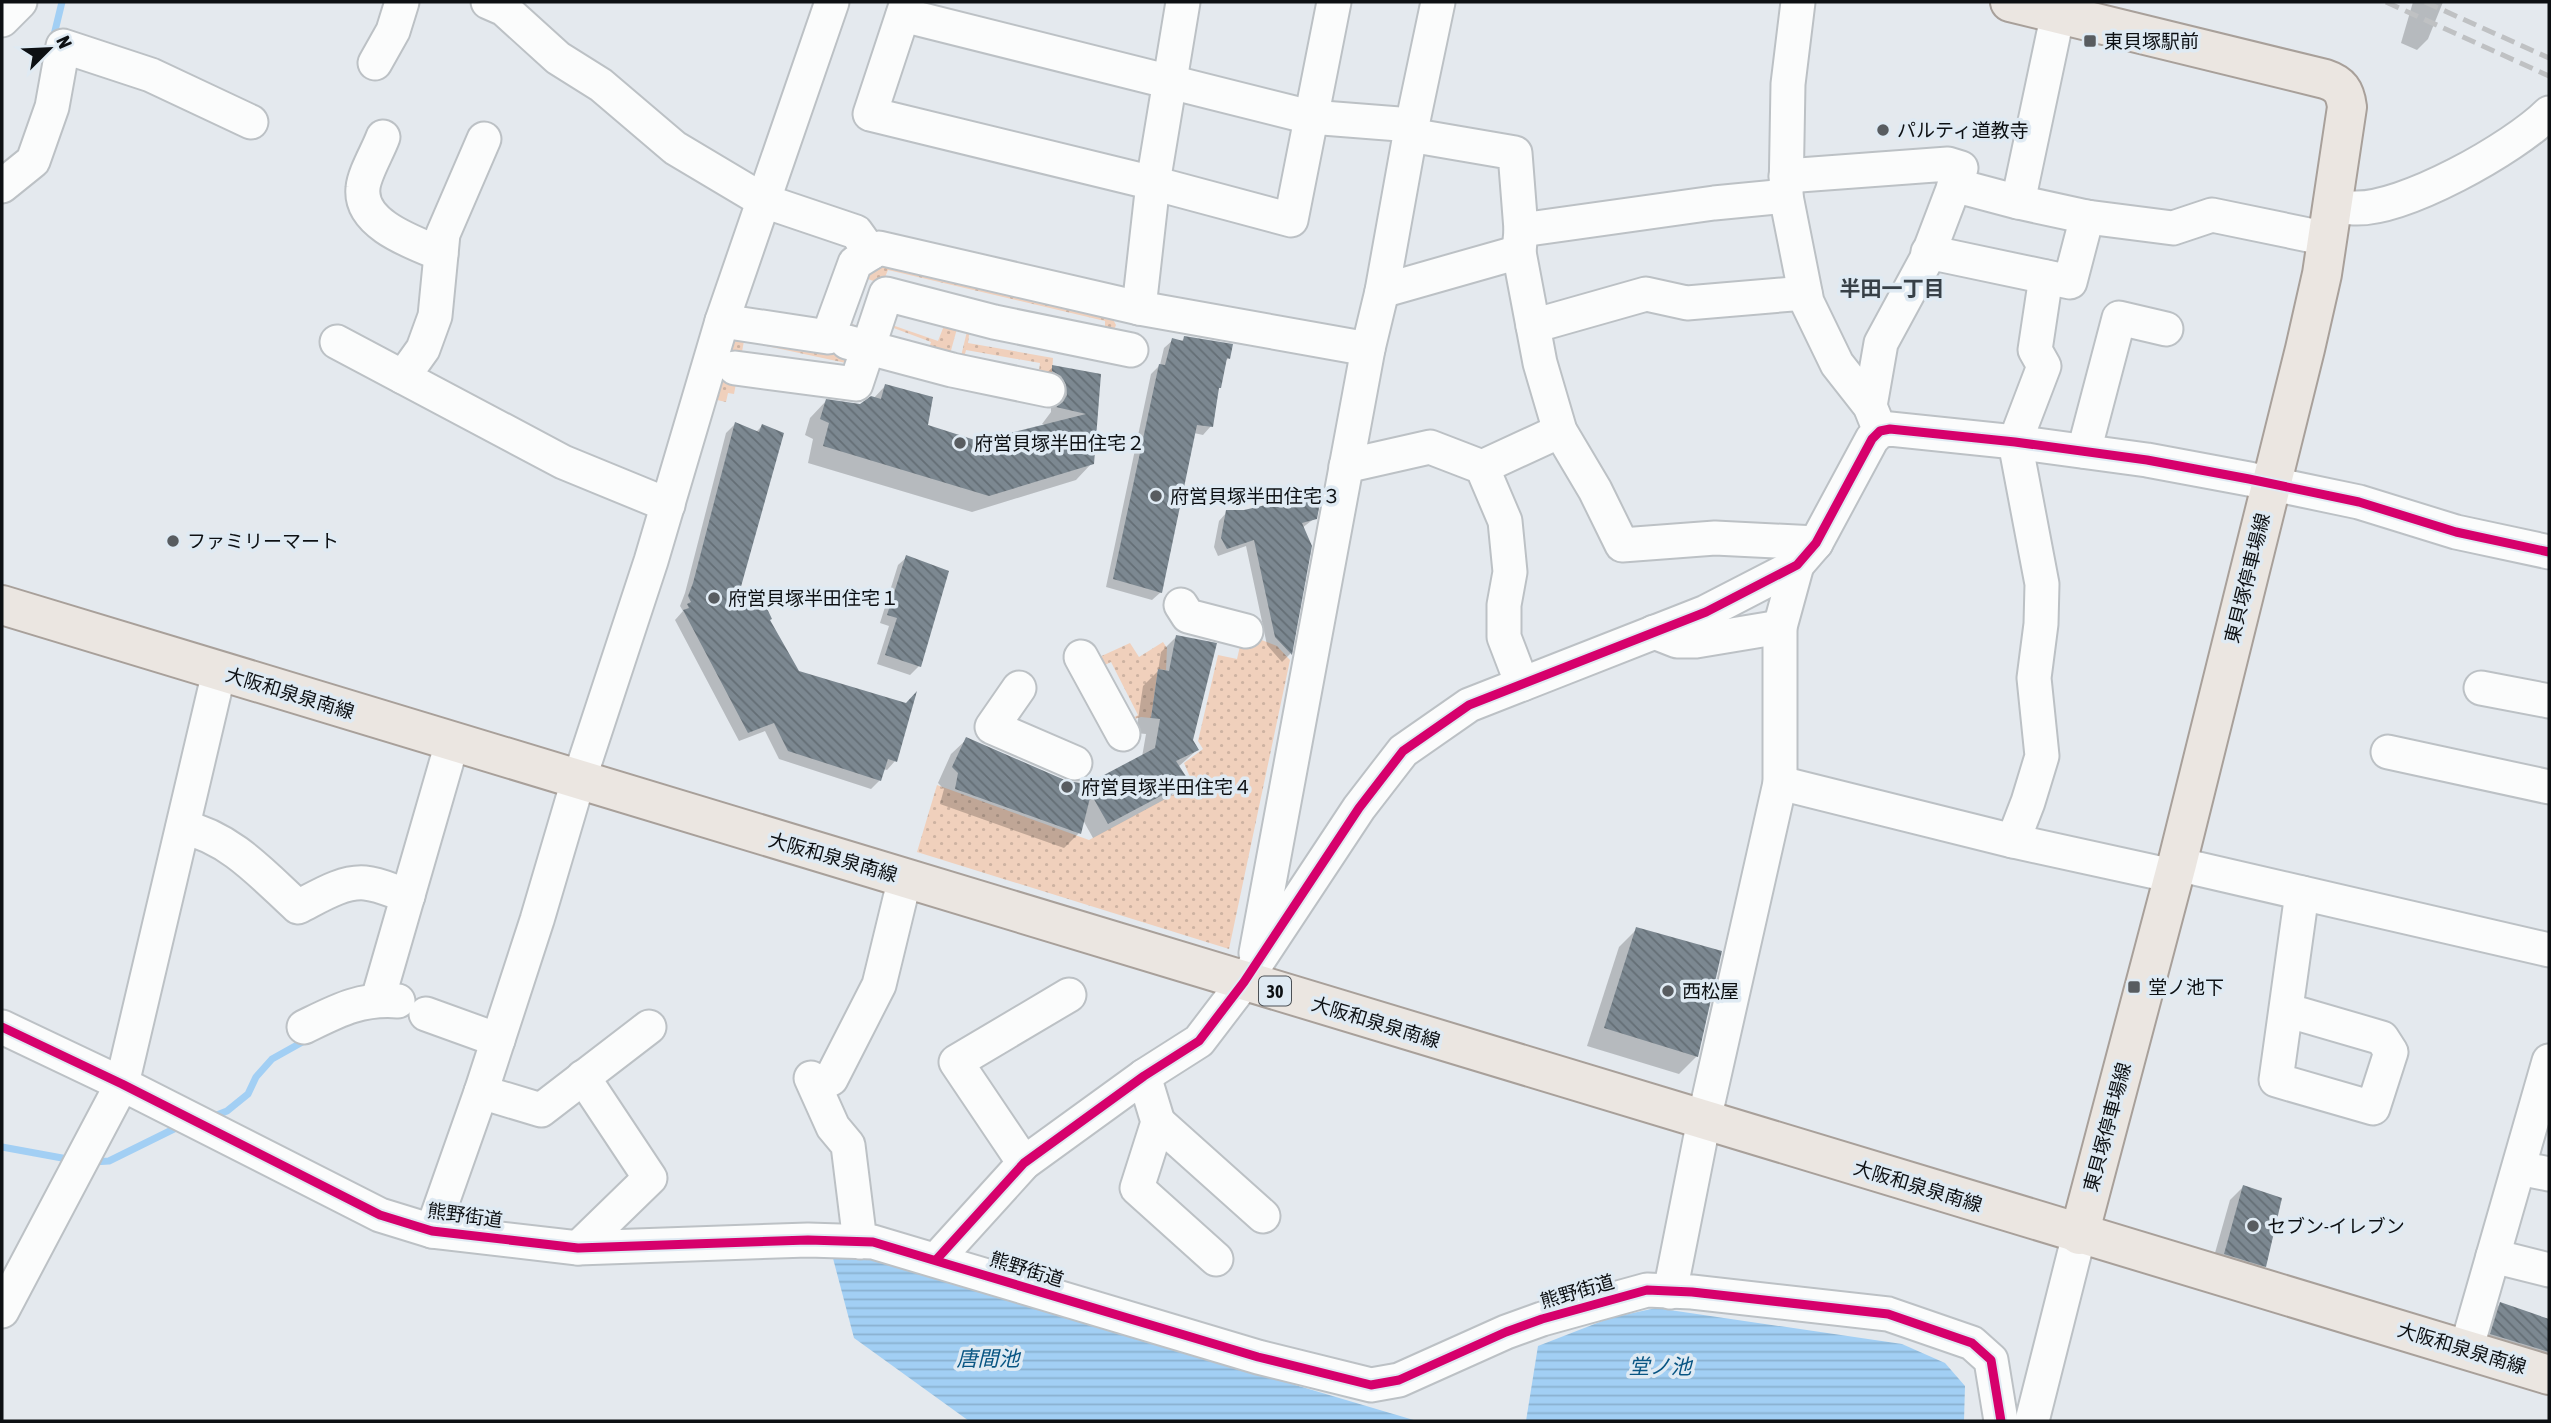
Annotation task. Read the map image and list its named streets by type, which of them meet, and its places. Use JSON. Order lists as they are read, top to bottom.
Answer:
{
  "streets": {
    "main road": ["東貝塚停車場線", "大阪和泉泉南線", "30"],
    "street": ["熊野街道"]
  },
  "crossings": [
    ["東貝塚停車場線", "大阪和泉泉南線"]
  ],
  "districts": ["半田一丁目"],
  "water": ["唐間池", "堂ノ池"],
  "places": {
    "transit": ["東貝塚駅前", "堂ノ池下"],
    "other": [
      "パルティ道教寺",
      "府営貝塚半田住宅２",
      "府営貝塚半田住宅３",
      "ファミリーマート",
      "府営貝塚半田住宅１",
      "府営貝塚半田住宅４",
      "西松屋",
      "セブン-イレブン"
    ]
  },
  "north": "top right"
}
